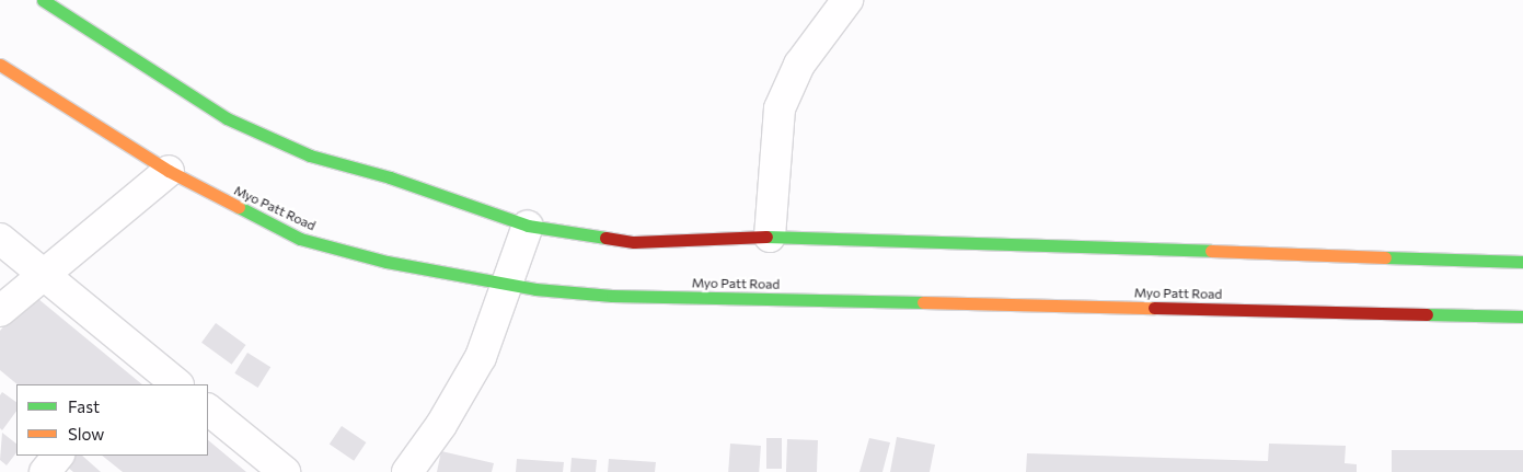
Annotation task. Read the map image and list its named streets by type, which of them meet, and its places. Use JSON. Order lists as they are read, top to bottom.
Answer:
{
  "streets": {
    "main road": ["Myo Patt Road"]
  },
  "legend": ["Fast", "Slow"]
}
